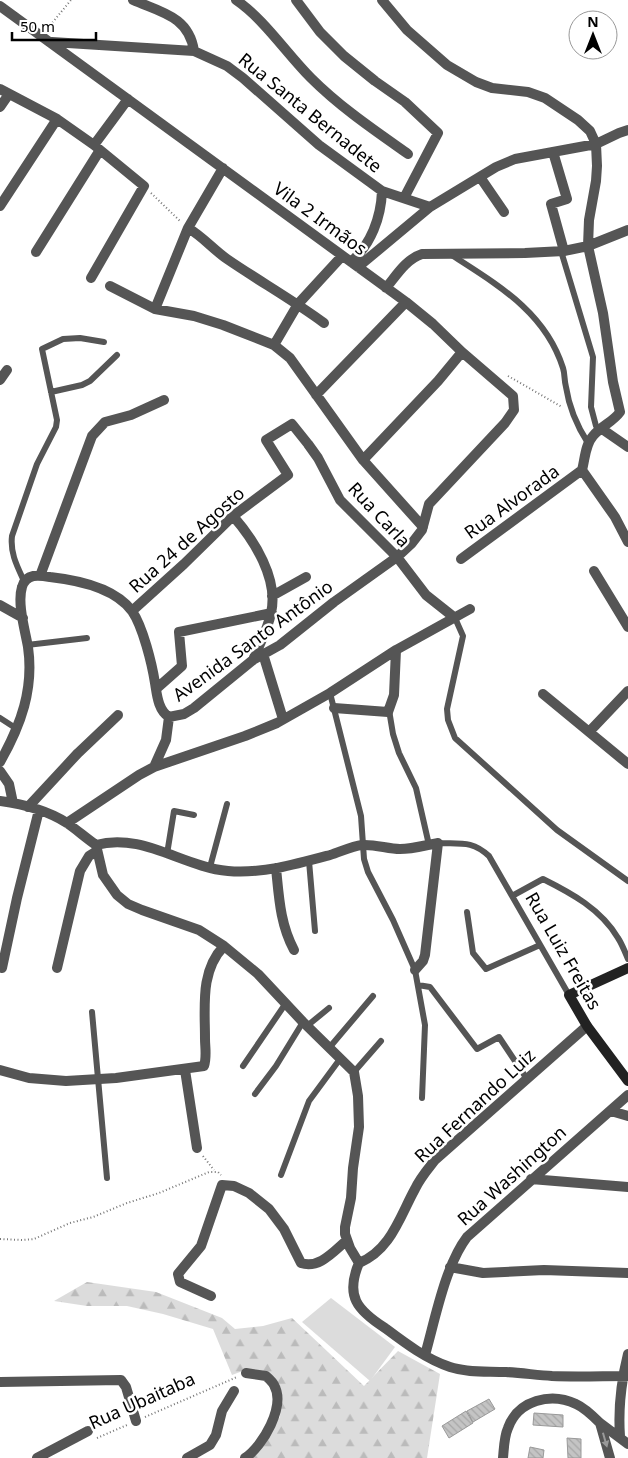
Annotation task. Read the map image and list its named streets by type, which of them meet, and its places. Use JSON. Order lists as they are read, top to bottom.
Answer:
{
  "streets": {
    "street": [
      "Rua Santa Bernadete",
      "Vila 2 Irmãos",
      "Rua Alvorada",
      "Rua Carla",
      "Rua 24 de Agosto",
      "Avenida Santo Antônio",
      "Rua Luiz Freitas",
      "Rua Fernando Luiz",
      "Rua Washington",
      "Rua Ubaitaba"
    ]
  },
  "crossings": [
    ["Vila 2 Irmãos", "Avenida Santo Antônio"],
    ["Rua Carla", "Rua 24 de Agosto"],
    ["Rua Carla", "Avenida Santo Antônio"],
    ["Rua Luiz Freitas", "Rua Fernando Luiz"]
  ],
  "scale_bar": "50 m",
  "north": "top"
}
